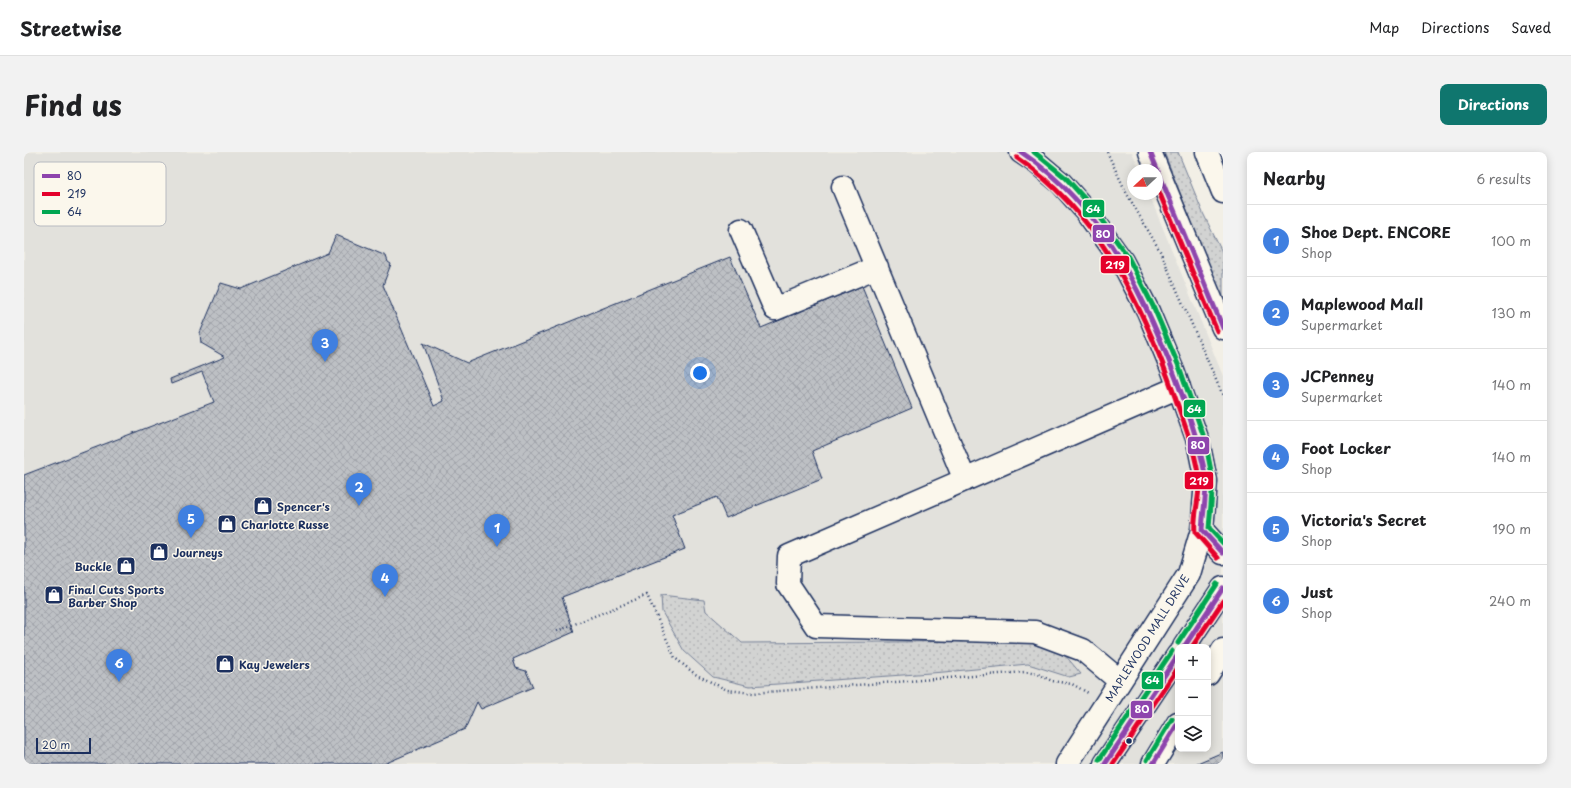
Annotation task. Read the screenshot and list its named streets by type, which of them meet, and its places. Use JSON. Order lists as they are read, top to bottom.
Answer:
{
  "streets": {
    "street": ["MAPLEWOOD MALL DRIVE"]
  },
  "places": {
    "shop": [
      "Spencer's",
      "Charlotte Russe",
      "Journeys",
      "Buckle",
      "Final Cuts Sports Barber Shop",
      "Kay Jewelers"
    ]
  },
  "lines": ["transit line 80", "transit line 64", "transit line 219"],
  "legend": ["80", "219", "64"],
  "scale_bar": "20 m",
  "north": "left",
  "page": {
    "header": "Streetwise",
    "nav": ["Map", "Directions", "Saved"],
    "title": "Find us",
    "buttons": "Directions",
    "heading": ["Nearby", "6 results"],
    "list": [
      {
        "mark": "1",
        "name": "Shoe Dept. ENCORE",
        "note": "Shop",
        "value": "100 m"
      },
      {
        "mark": "2",
        "name": "Maplewood Mall",
        "note": "Supermarket",
        "value": "130 m"
      },
      {
        "mark": "3",
        "name": "JCPenney",
        "note": "Supermarket",
        "value": "140 m"
      },
      {
        "mark": "4",
        "name": "Foot Locker",
        "note": "Shop",
        "value": "140 m"
      },
      {
        "mark": "5",
        "name": "Victoria's Secret",
        "note": "Shop",
        "value": "190 m"
      },
      {
        "mark": "6",
        "name": "Just",
        "note": "Shop",
        "value": "240 m"
      }
    ],
    "pins": [
      "3",
      "2",
      "5",
      "1",
      "4",
      "6"
    ],
    "map_buttons": ["+", "−"],
    "scale": "20 m"
  }
}
